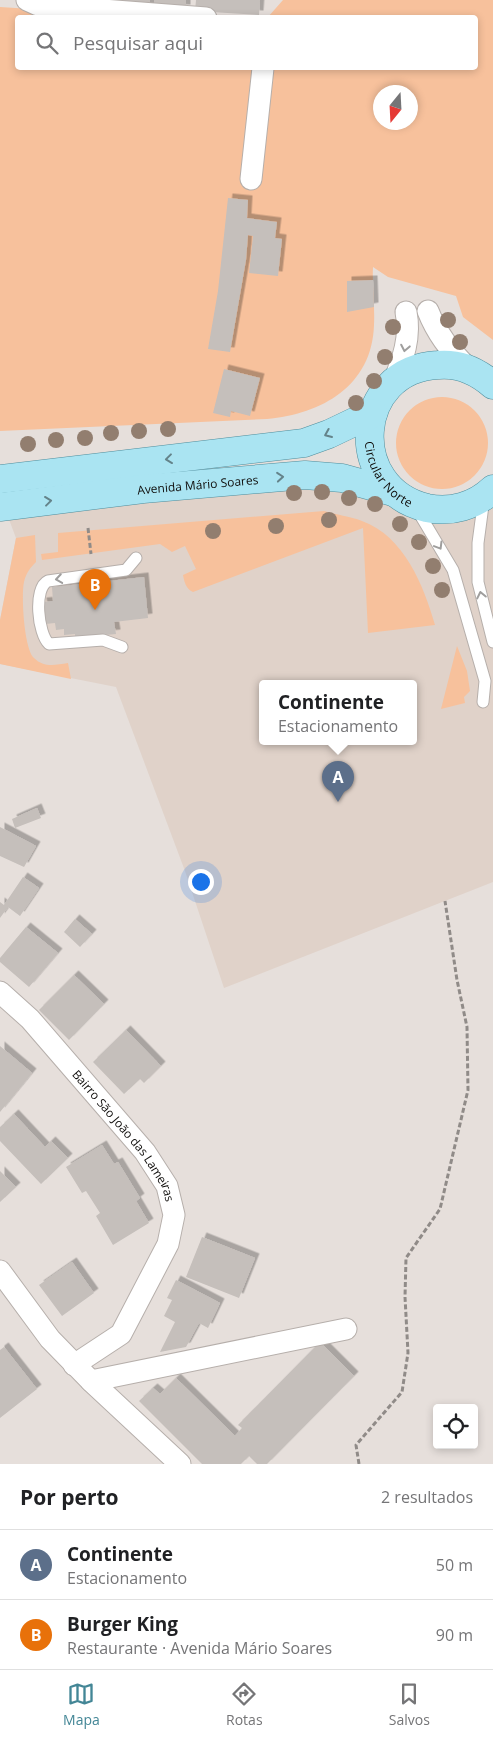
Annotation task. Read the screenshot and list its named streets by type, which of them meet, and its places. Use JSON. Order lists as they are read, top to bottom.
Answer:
{
  "streets": {
    "main road": ["Circular Norte", "Avenida Mário Soares"],
    "street": ["Bairro São João das Lameiras"]
  },
  "crossings": [
    ["Circular Norte", "Avenida Mário Soares"]
  ],
  "north": "bottom",
  "page": {
    "search": "Pesquisar aqui",
    "pins": ["B", "A"],
    "popup": ["Continente", "Estacionamento"],
    "heading": ["Por perto", "2 resultados"],
    "list": [
      {
        "mark": "A",
        "name": "Continente",
        "note": "Estacionamento",
        "value": "50 m"
      },
      {
        "mark": "B",
        "name": "Burger King",
        "note": "Restaurante · Avenida Mário Soares",
        "value": "90 m"
      }
    ],
    "nav": ["Mapa", "Rotas", "Salvos"]
  }
}
